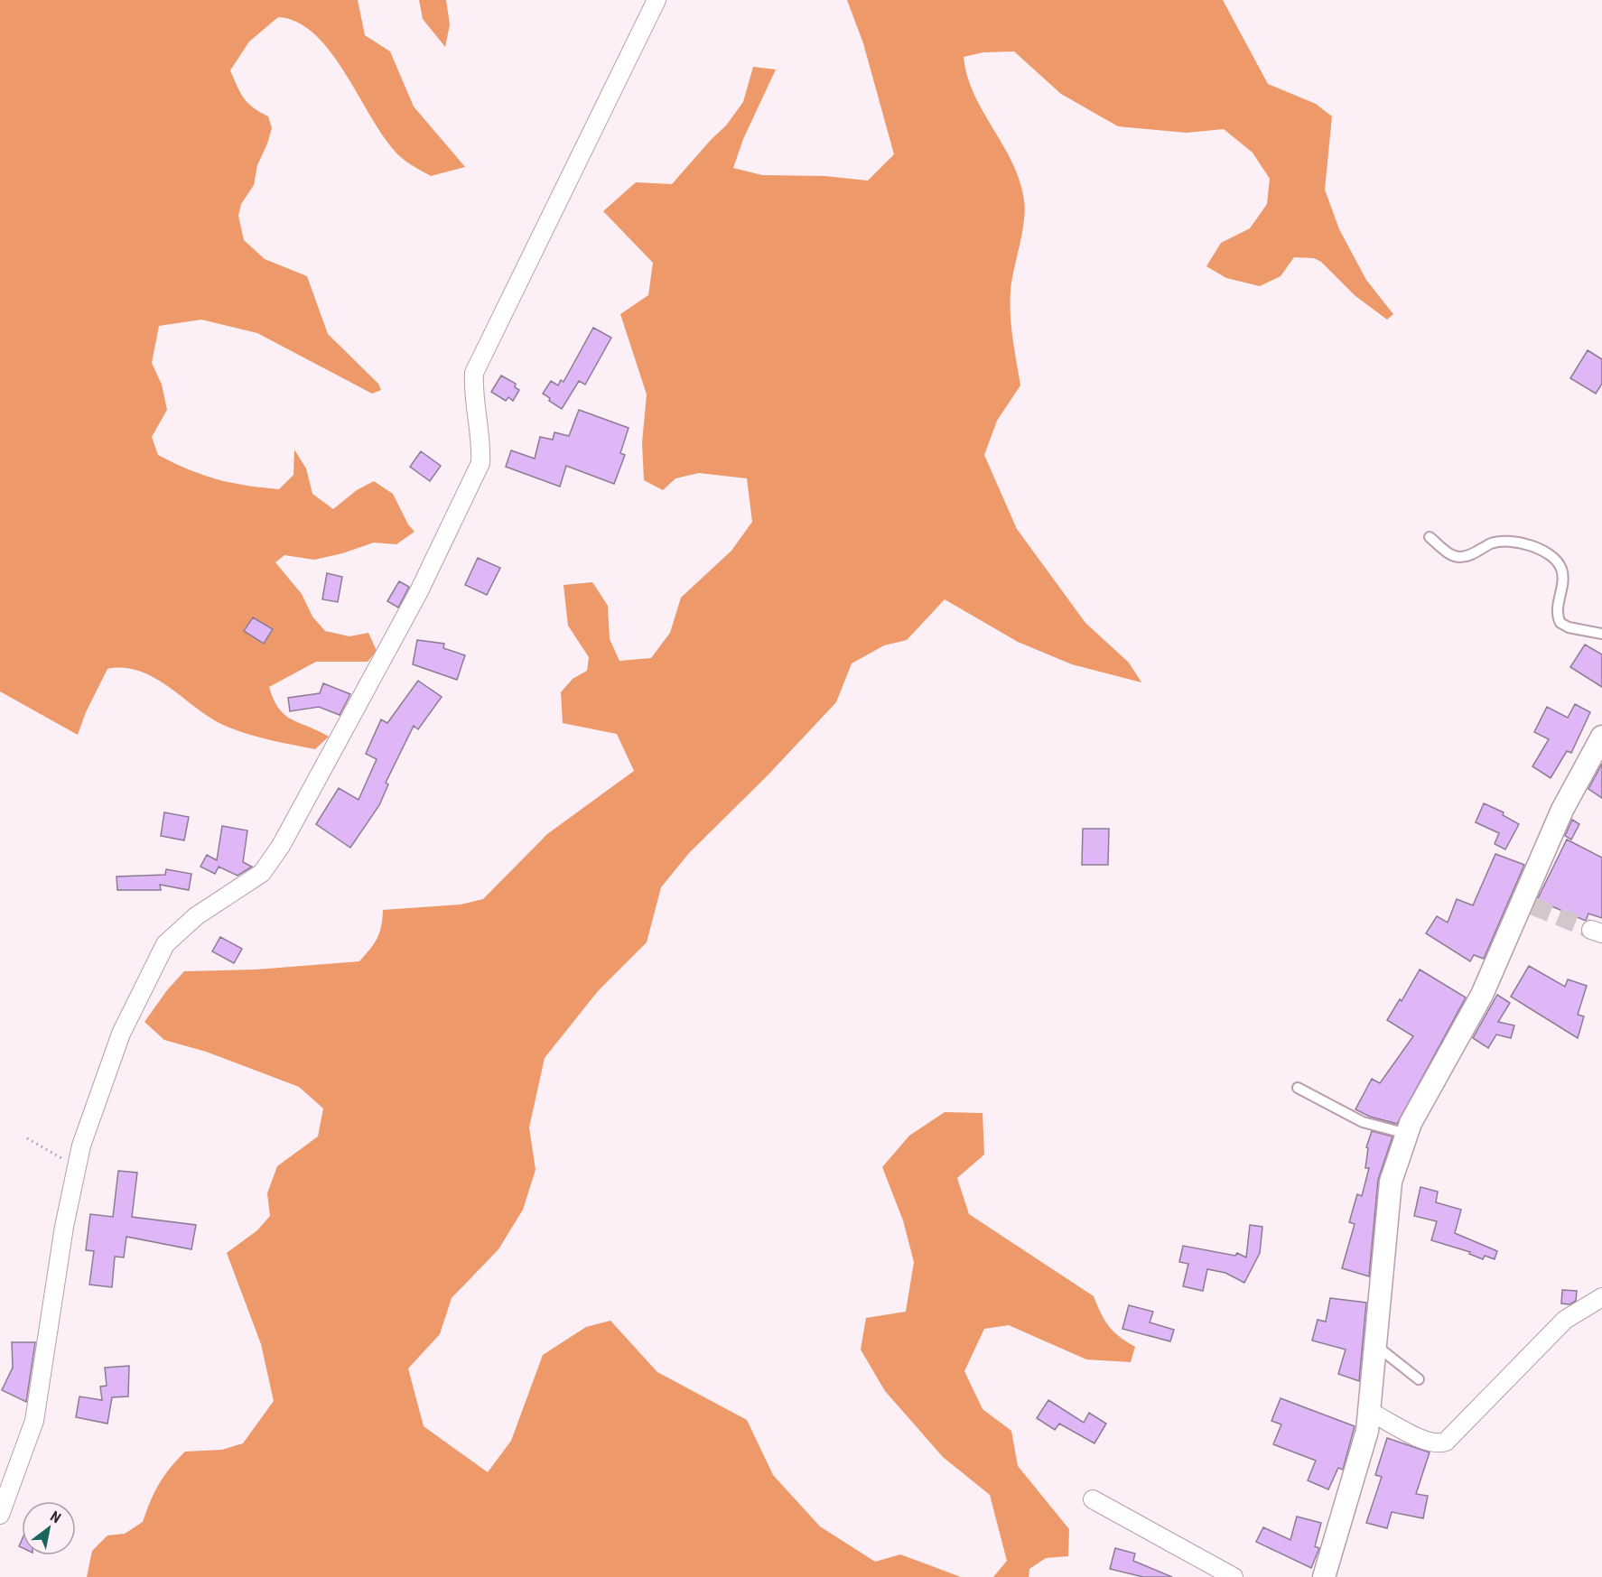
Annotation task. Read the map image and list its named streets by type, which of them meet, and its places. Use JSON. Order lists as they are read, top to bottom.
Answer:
{
  "north": "top right"
}
